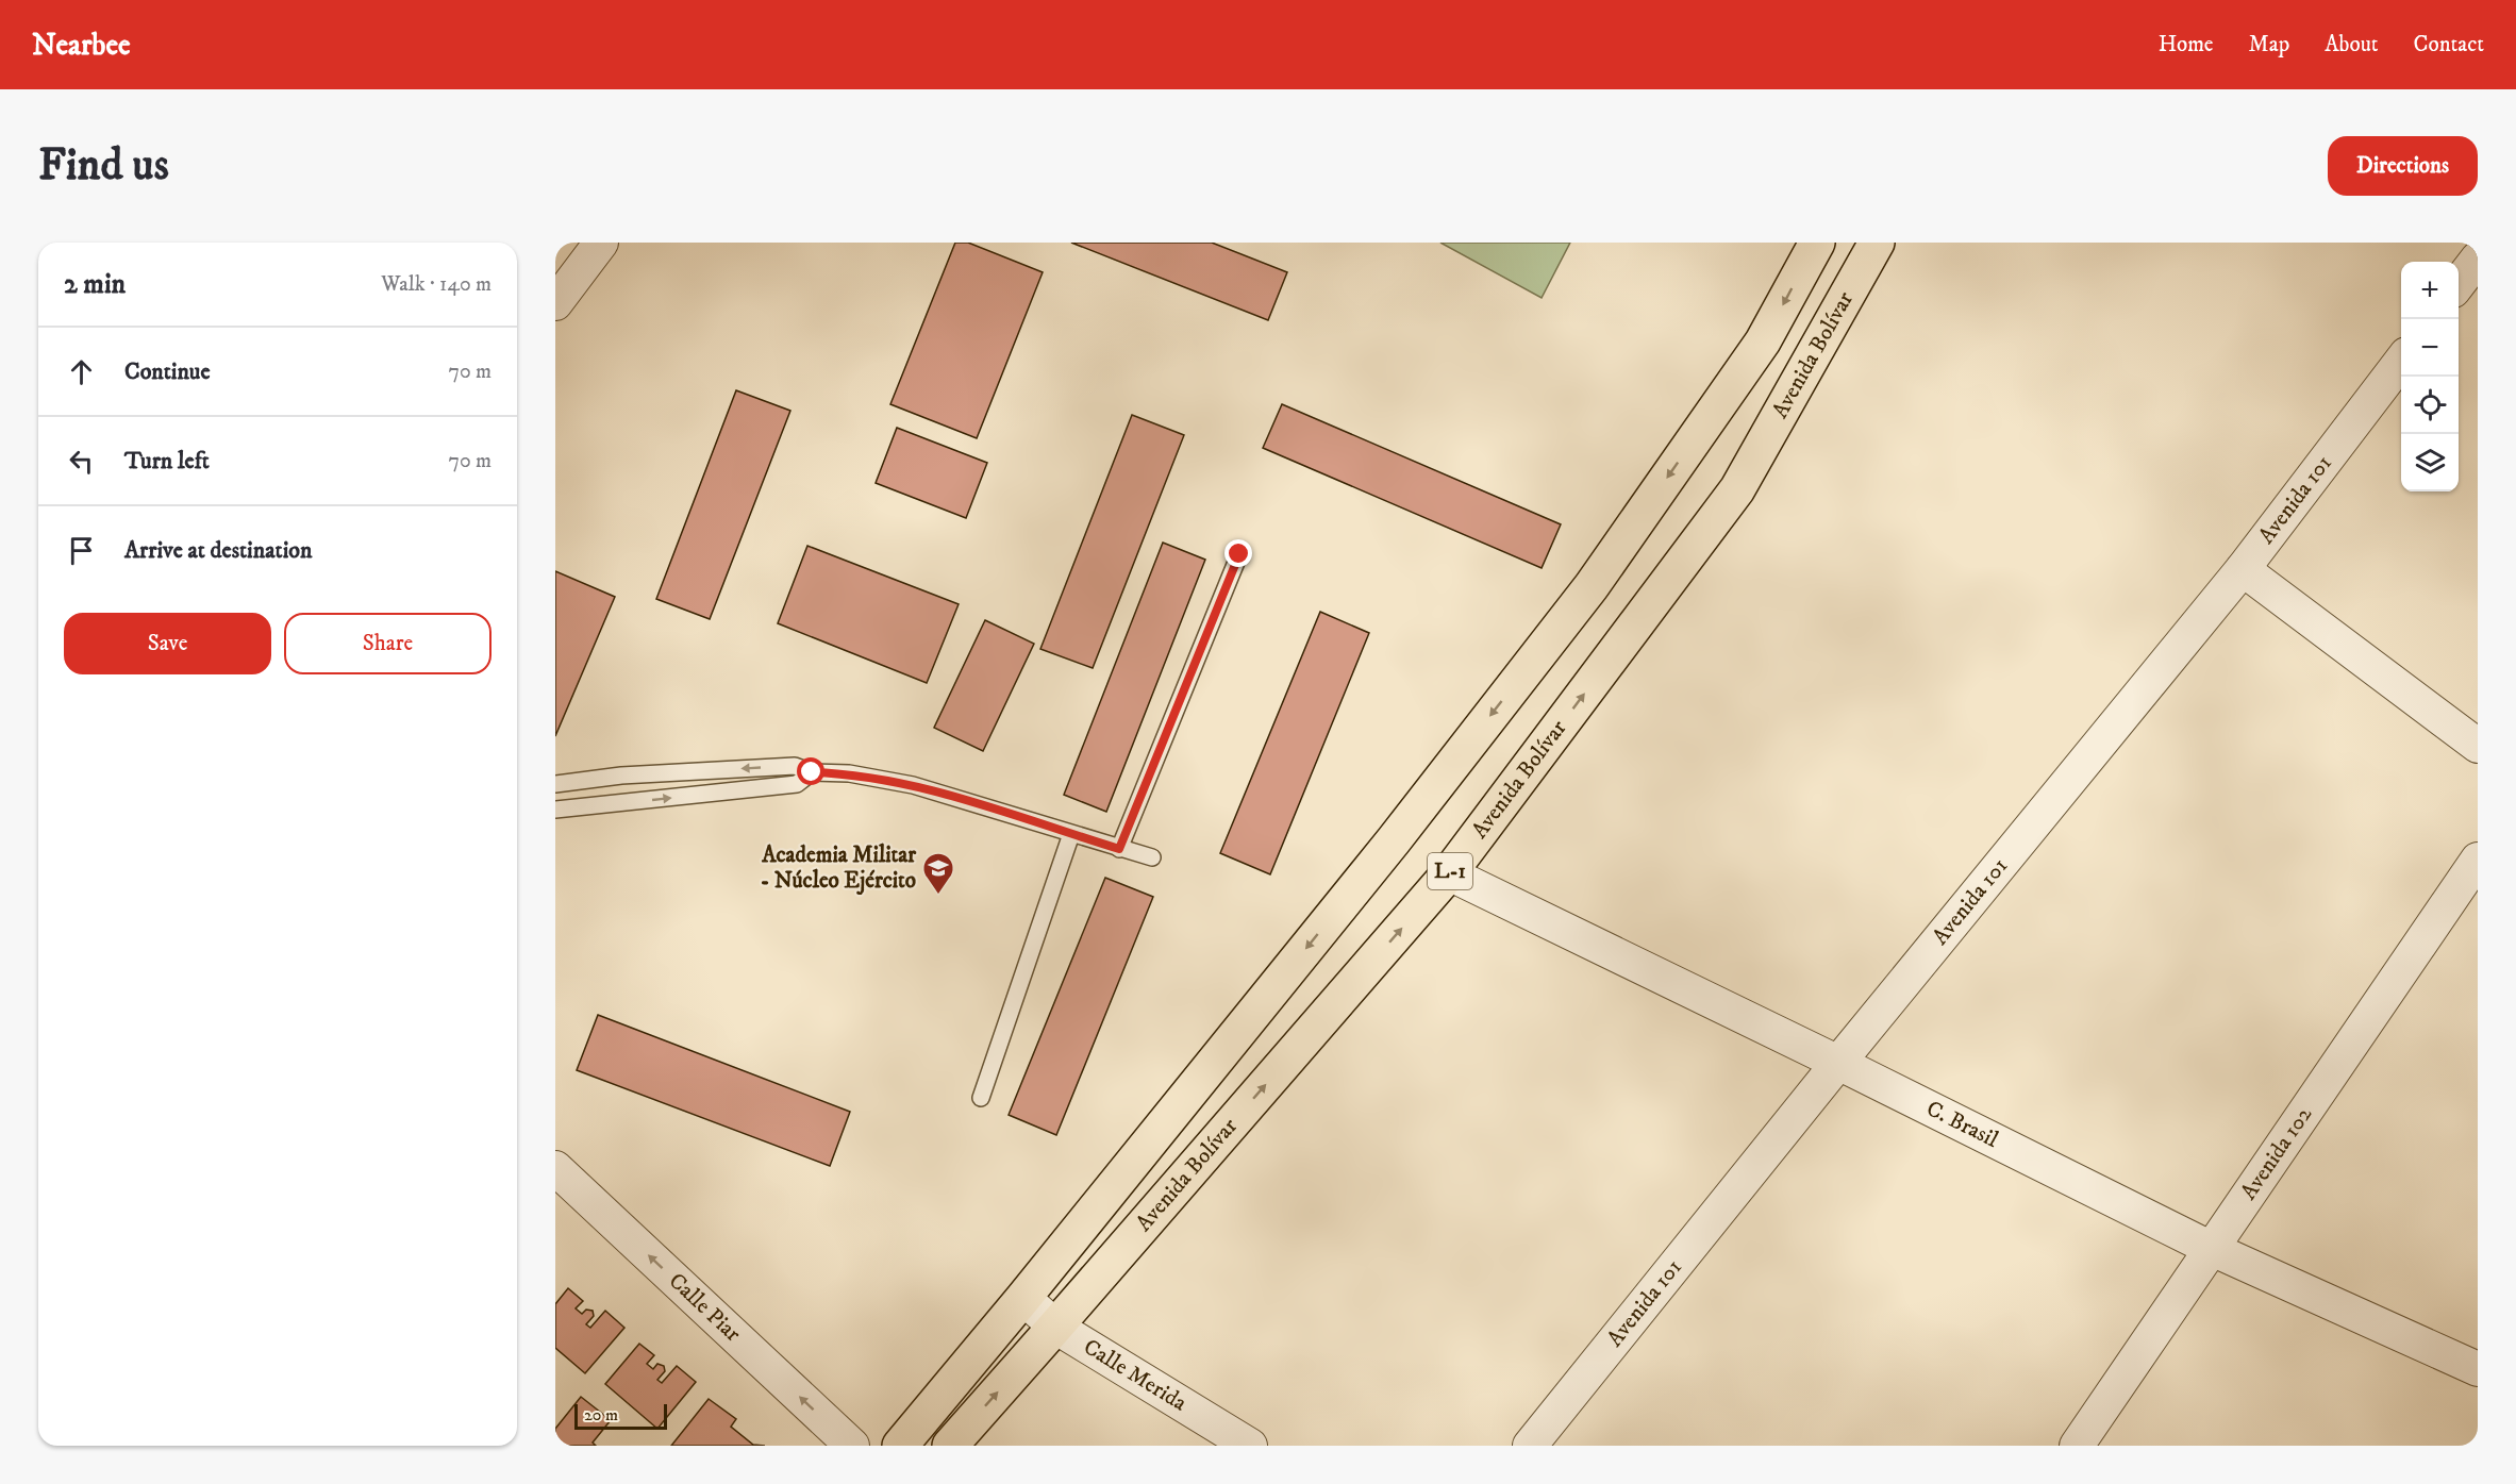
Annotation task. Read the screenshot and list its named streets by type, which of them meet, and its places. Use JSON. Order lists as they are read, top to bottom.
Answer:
{
  "streets": {
    "main road": ["Avenida Bolívar", "L-1"],
    "street": [
      "Avenida 101",
      "C. Brasil",
      "Avenida 102",
      "Calle Piar",
      "Calle Merida"
    ]
  },
  "crossings": [
    ["Avenida Bolívar", "C. Brasil"],
    ["Avenida Bolívar", "Calle Merida"],
    ["Avenida 101", "C. Brasil"],
    ["C. Brasil", "Avenida 102"]
  ],
  "one_way": ["Calle Piar"],
  "places": {
    "school or university": ["Academia Militar - Núcleo Ejército"]
  },
  "scale_bar": "20 m",
  "page": {
    "header": "Nearbee",
    "nav": [
      "Home",
      "Map",
      "About",
      "Contact"
    ],
    "buttons": [
      "Directions",
      ["Save", "Share"]
    ],
    "title": "Find us",
    "heading": ["2 min", "Walk · 140 m"],
    "map_buttons": ["+", "−"],
    "list": [
      ["Continue", "70 m"],
      ["Turn left", "70 m"],
      "Arrive at destination"
    ],
    "scale": "20 m"
  }
}
